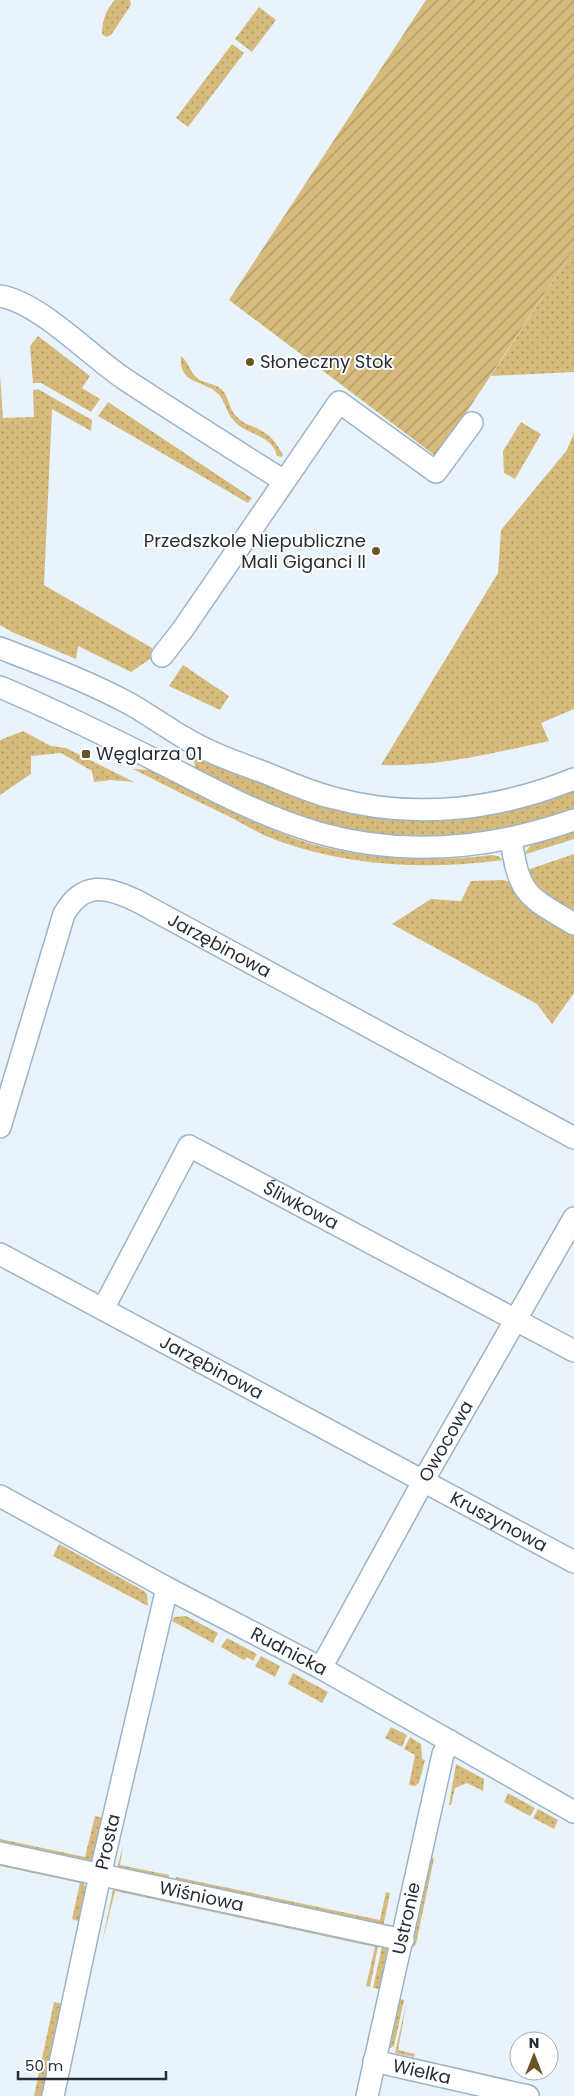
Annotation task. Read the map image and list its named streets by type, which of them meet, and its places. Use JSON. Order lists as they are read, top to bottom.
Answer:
{
  "streets": {
    "street": [
      "Jarzębinowa",
      "Śliwkowa",
      "Owocowa",
      "Kruszynowa",
      "Rudnicka",
      "Prosta",
      "Wiśniowa",
      "Ustronie",
      "Wielka"
    ]
  },
  "crossings": [
    ["Jarzębinowa", "Śliwkowa"],
    ["Jarzębinowa", "Owocowa"],
    ["Jarzębinowa", "Kruszynowa"],
    ["Śliwkowa", "Owocowa"],
    ["Owocowa", "Kruszynowa"],
    ["Owocowa", "Rudnicka"],
    ["Rudnicka", "Prosta"],
    ["Rudnicka", "Ustronie"],
    ["Prosta", "Wiśniowa"],
    ["Wiśniowa", "Ustronie"],
    ["Ustronie", "Wielka"]
  ],
  "places": {
    "other": ["Słoneczny Stok", "Przedszkole Niepubliczne Mali Giganci II"],
    "transit": ["Węglarza 01"]
  },
  "scale_bar": "50 m",
  "north": "top"
}
